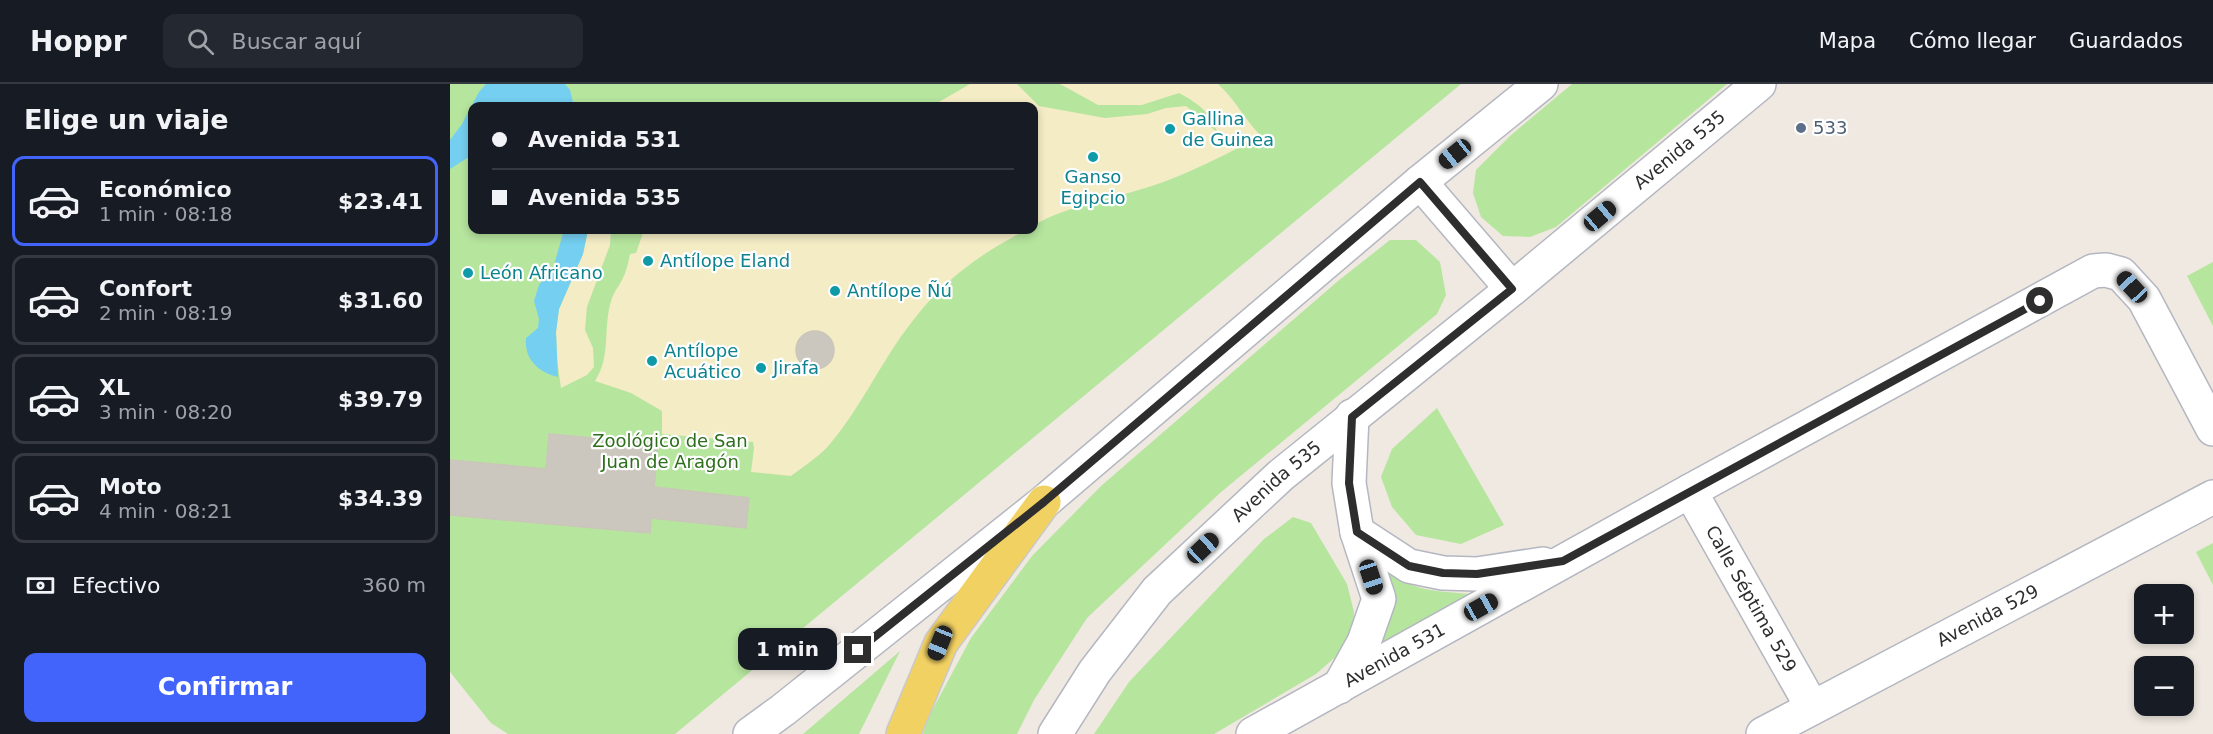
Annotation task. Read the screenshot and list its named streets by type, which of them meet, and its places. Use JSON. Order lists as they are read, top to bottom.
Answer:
{
  "streets": {
    "street": [
      "Avenida 535",
      "Calle Séptima 529",
      "Avenida 529",
      "Avenida 531"
    ]
  },
  "crossings": [
    ["Calle Séptima 529", "Avenida 529"],
    ["Calle Séptima 529", "Avenida 531"]
  ],
  "parks": ["Zoológico de San Juan de Aragón"],
  "places": [
    "533",
    "Gallina de Guinea",
    "Ganso Egipcio",
    "Antílope Eland",
    "León Africano",
    "Antílope Ñú",
    "Antílope Acuático",
    "Jirafa"
  ],
  "page": {
    "header": "Hoppr",
    "search": "Buscar aquí",
    "nav": ["Mapa", "Cómo llegar", "Guardados"],
    "heading": "Elige un viaje",
    "banner": ["Avenida 531", "Avenida 535"],
    "list": [
      {
        "name": "Económico",
        "note": "1 min · 08:18",
        "value": "$23.41"
      },
      {
        "name": "Confort",
        "note": "2 min · 08:19",
        "value": "$31.60"
      },
      {
        "name": "XL",
        "note": "3 min · 08:20",
        "value": "$39.79"
      },
      {
        "name": "Moto",
        "note": "4 min · 08:21",
        "value": "$34.39"
      }
    ],
    "pay": ["Efectivo", "360 m"],
    "map_buttons": ["+", "−"],
    "bubble": "1 min",
    "buttons": "Confirmar"
  }
}
